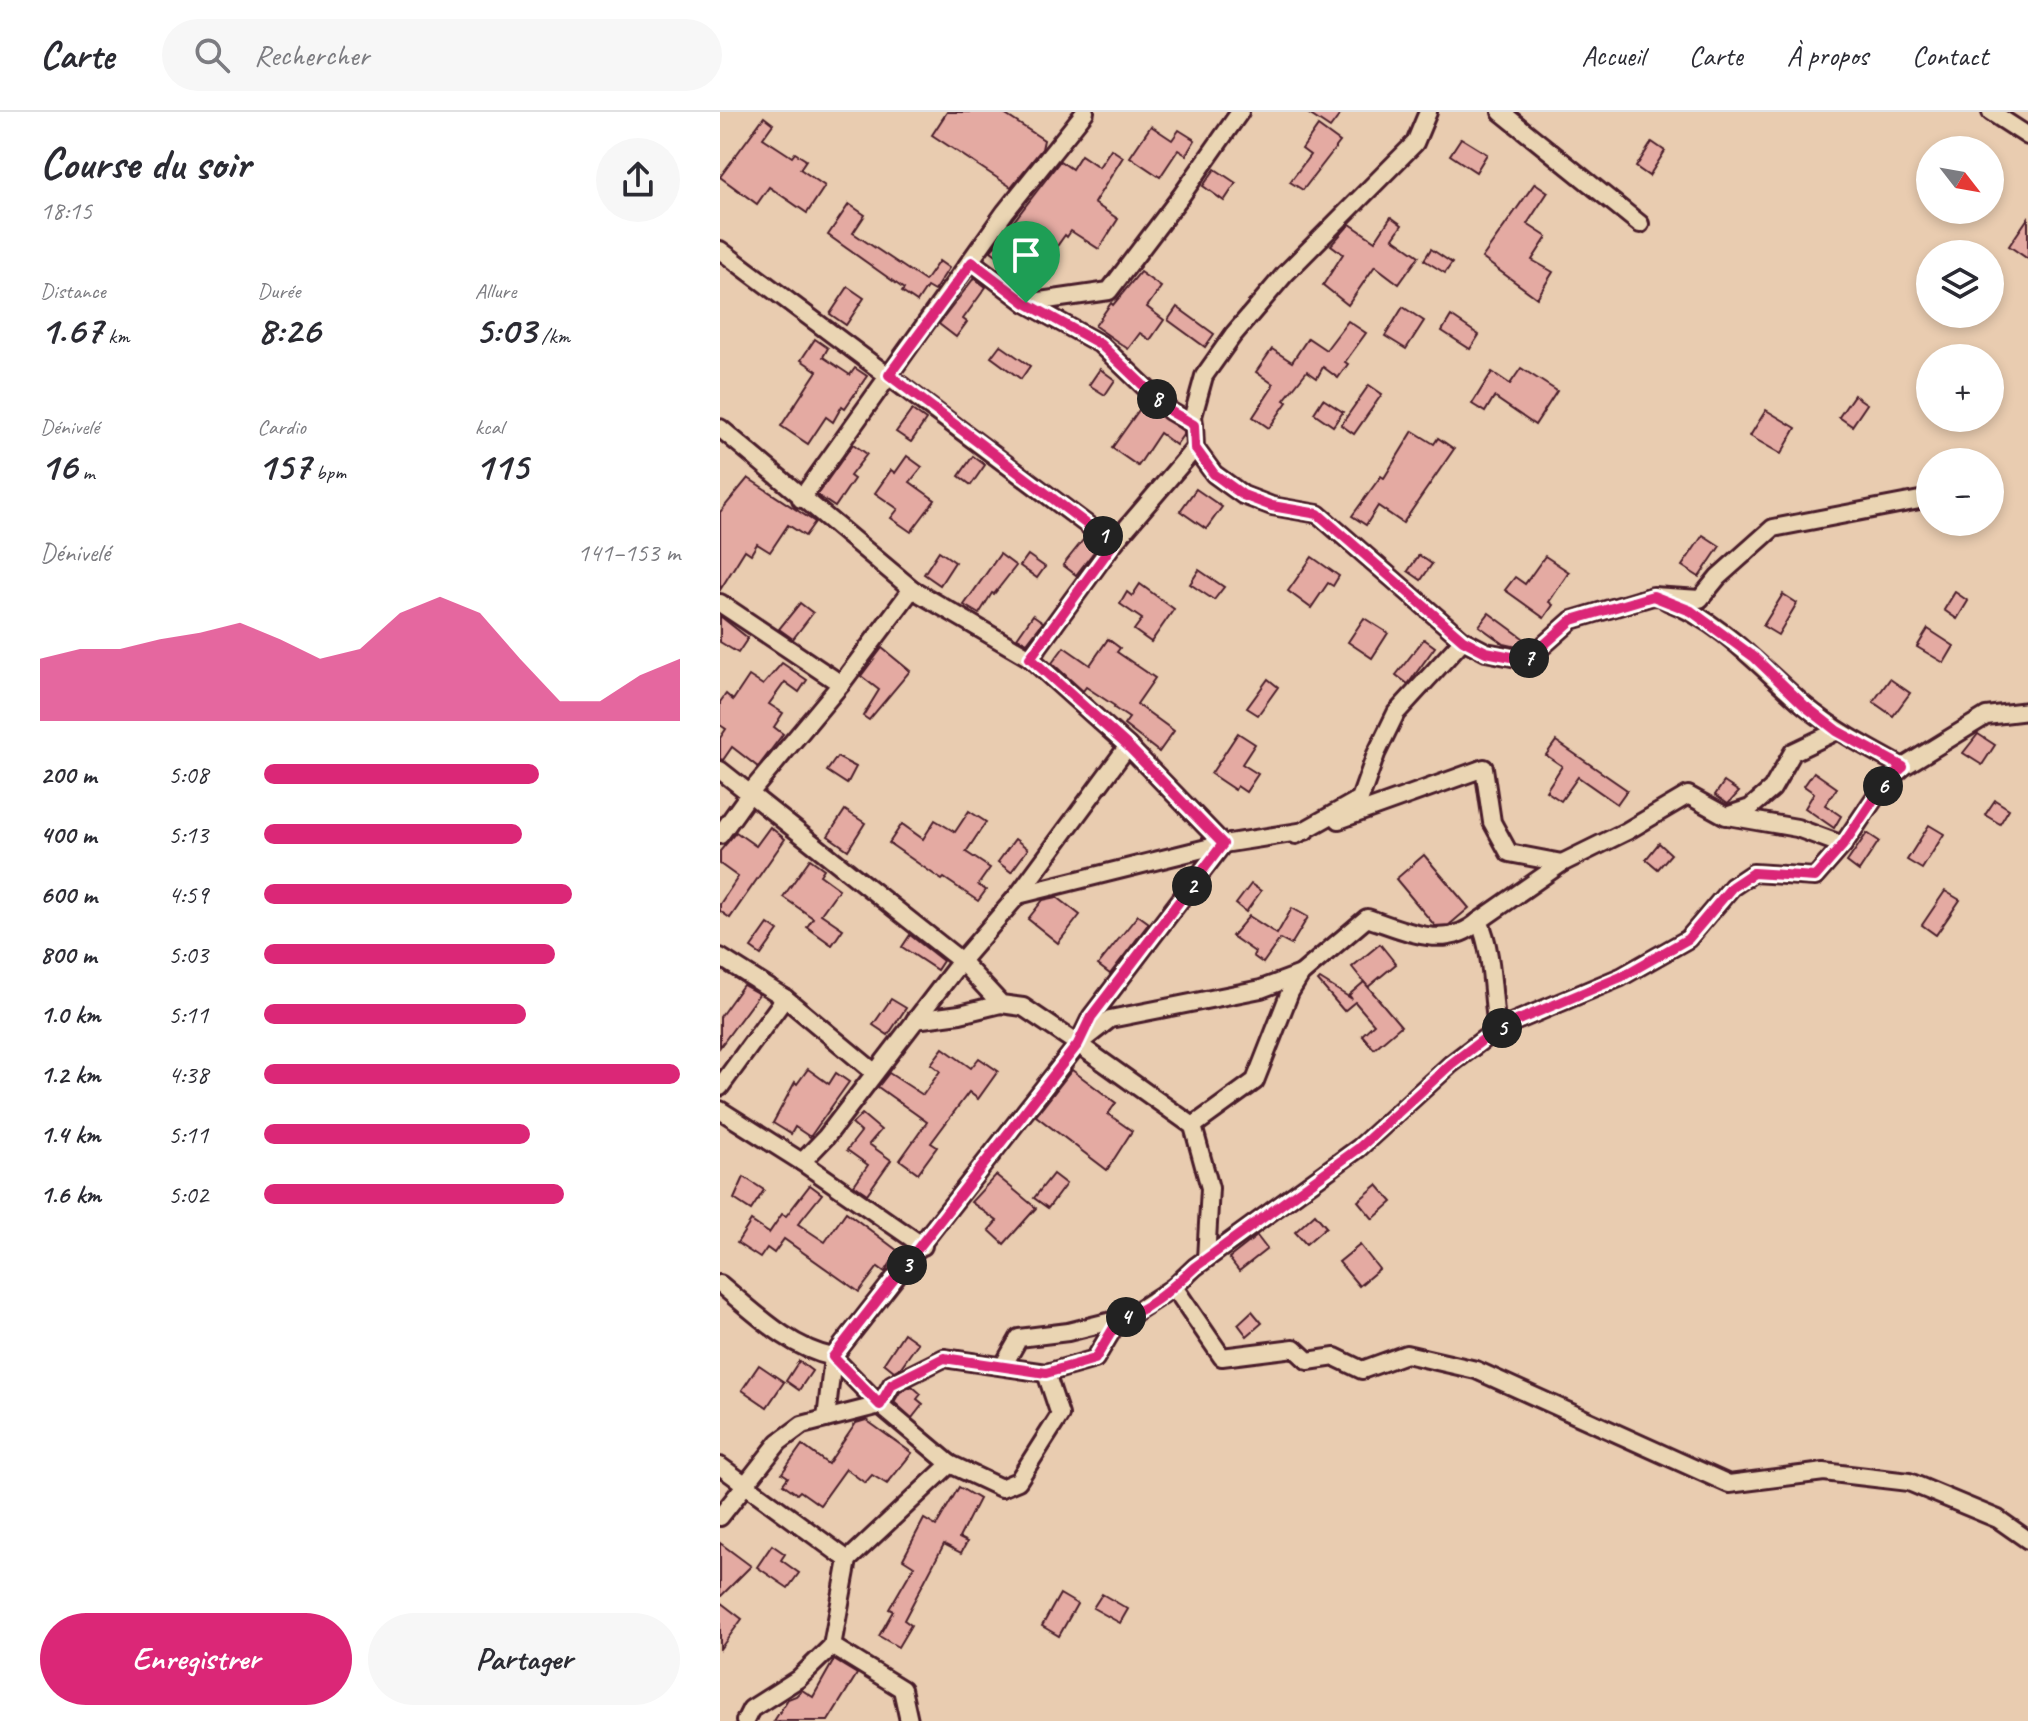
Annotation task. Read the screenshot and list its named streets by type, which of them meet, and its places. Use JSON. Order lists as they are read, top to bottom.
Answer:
{
  "north": "bottom right",
  "page": {
    "header": "Carte",
    "search": "Rechercher",
    "nav": [
      "Accueil",
      "Carte",
      "À propos",
      "Contact"
    ],
    "heading": ["Course du soir", "18:15"],
    "map_buttons": ["+", "−"],
    "stats": [
      ["Distance", "1.67 km"],
      ["Durée", "8:26"],
      ["Allure", "5:03 /km"],
      ["Dénivelé", "16 m"],
      ["Cardio", "157 bpm"],
      ["kcal", "115"]
    ],
    "pins": [
      "8",
      "1",
      "7",
      "6",
      "2",
      "5",
      "3",
      "4"
    ],
    "chart": ["Dénivelé", "141–153 m"],
    "list": [
      {
        "name": "200 m",
        "note": "5:08"
      },
      {
        "name": "400 m",
        "note": "5:13"
      },
      {
        "name": "600 m",
        "note": "4:59"
      },
      {
        "name": "800 m",
        "note": "5:03"
      },
      {
        "name": "1.0 km",
        "note": "5:11"
      },
      {
        "name": "1.2 km",
        "note": "4:38"
      },
      {
        "name": "1.4 km",
        "note": "5:11"
      },
      {
        "name": "1.6 km",
        "note": "5:02"
      }
    ],
    "buttons": ["Enregistrer", "Partager"]
  }
}
